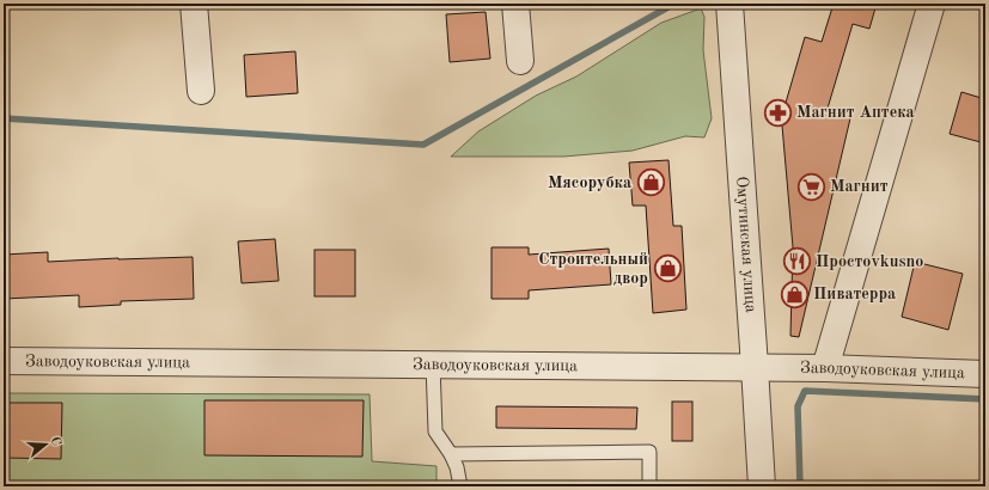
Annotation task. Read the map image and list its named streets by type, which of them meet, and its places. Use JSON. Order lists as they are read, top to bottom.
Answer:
{
  "streets": {
    "street": ["Омутинская улица", "Заводоуковская улица"]
  },
  "crossings": [
    ["Омутинская улица", "Заводоуковская улица"]
  ],
  "places": {
    "pharmacy": ["Магнит Аптека"],
    "shop": ["Мясорубка", "Строительный двор", "Пиватерра"],
    "supermarket": ["Магнит"],
    "restaurant": ["Простоvkusno"]
  },
  "north": "right"
}
